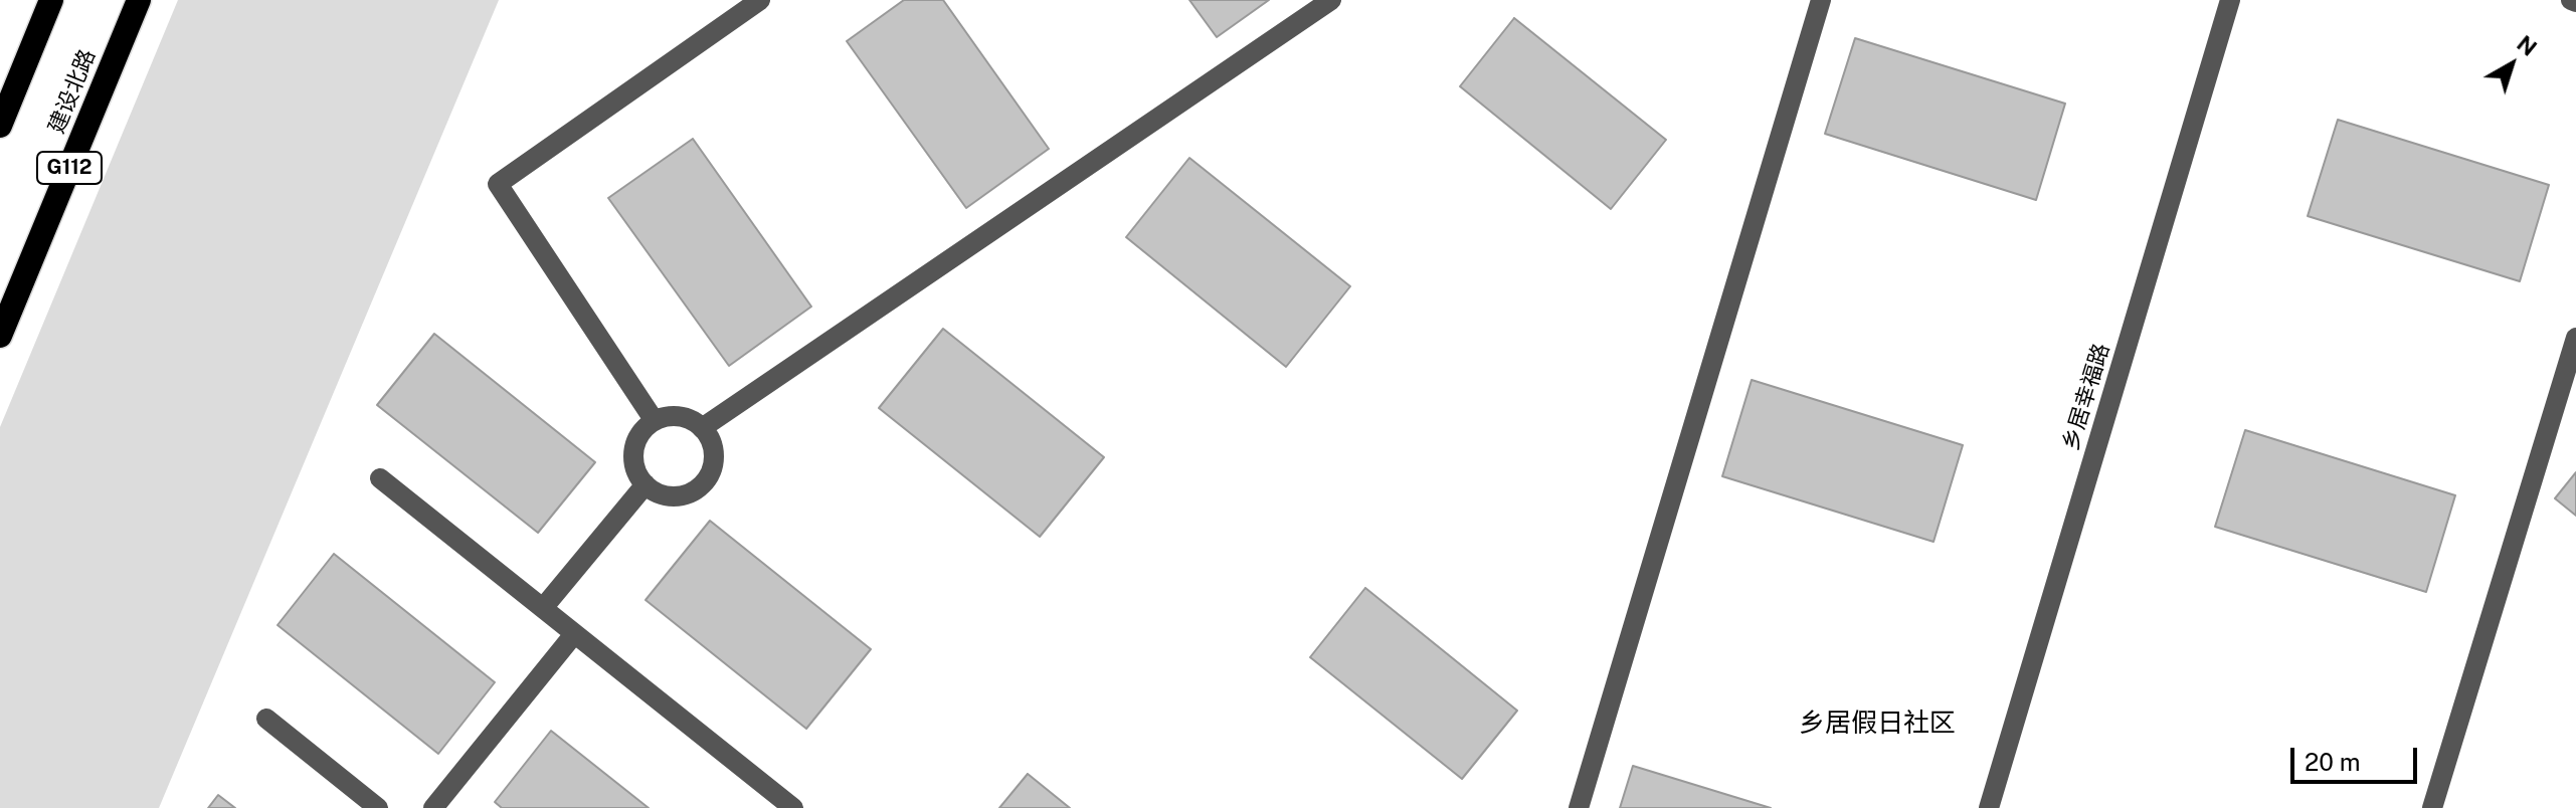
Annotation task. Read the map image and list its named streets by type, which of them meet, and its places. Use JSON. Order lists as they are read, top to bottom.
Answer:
{
  "streets": {
    "highway": ["建设北路", "G112"],
    "street": ["乡居幸福路"]
  },
  "districts": ["乡居假日社区"],
  "scale_bar": "20 m",
  "north": "top right"
}
